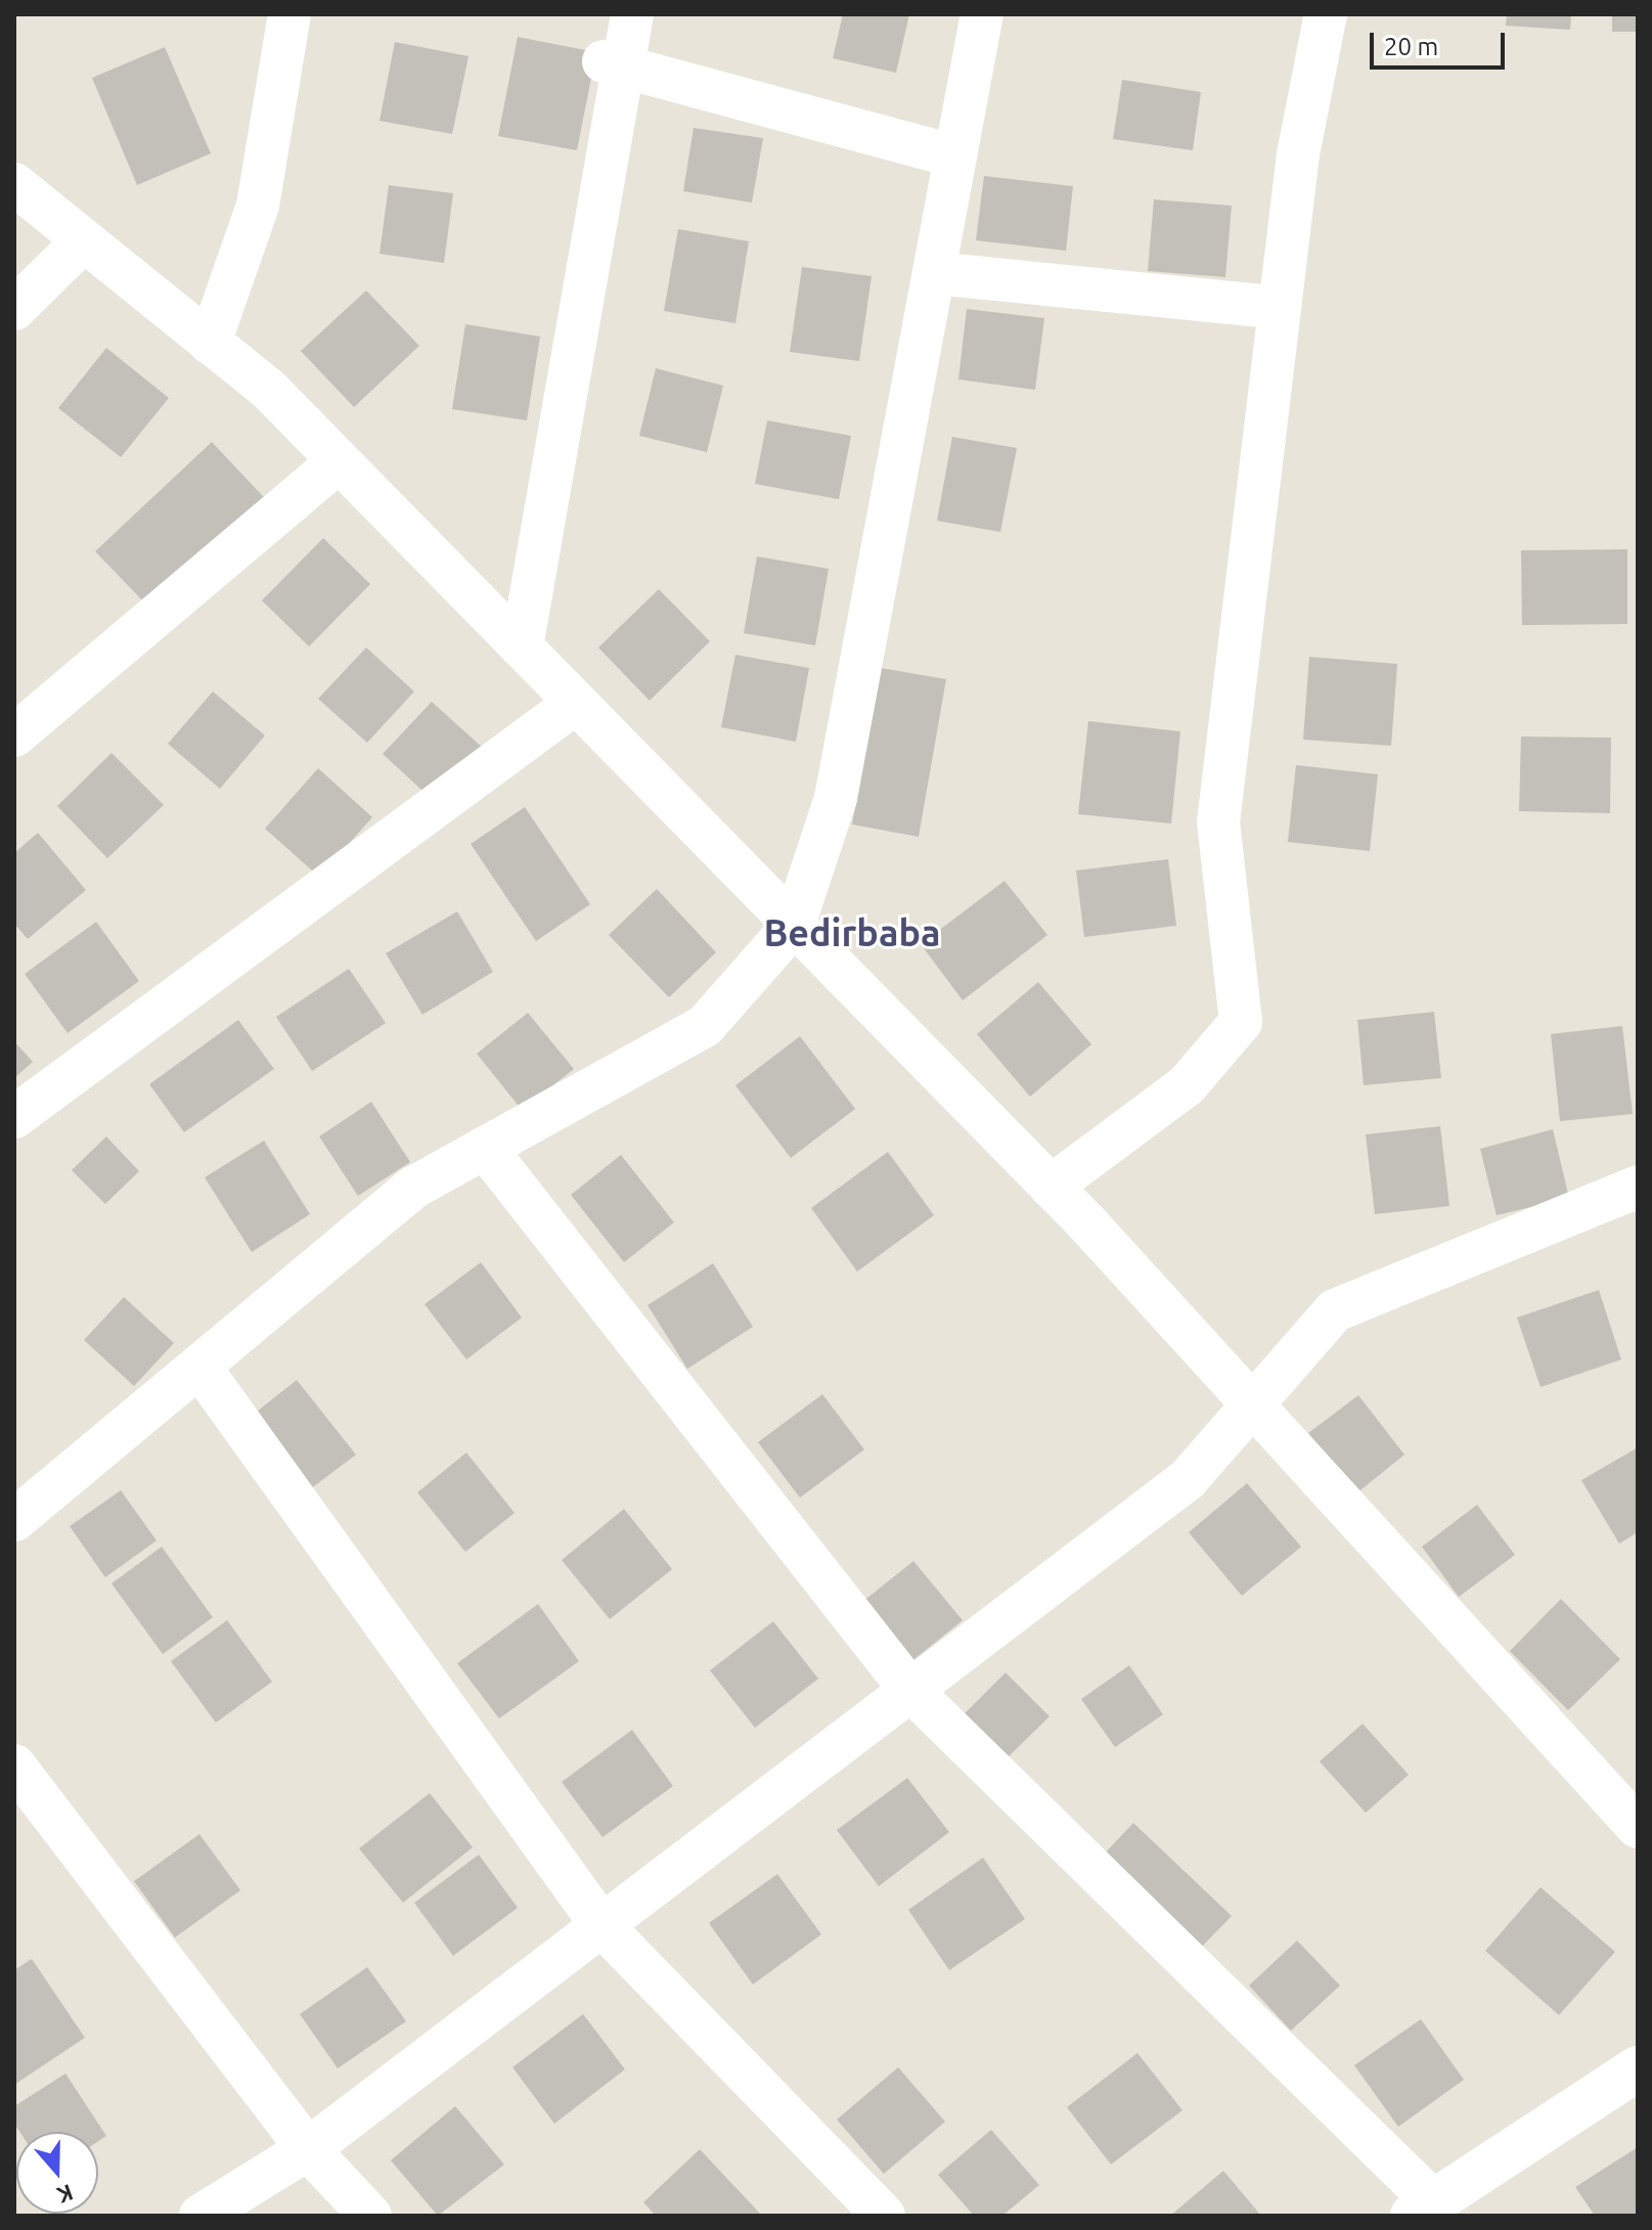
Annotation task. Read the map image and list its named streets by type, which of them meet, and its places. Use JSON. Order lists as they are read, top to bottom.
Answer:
{
  "districts": ["Bedirbaba"],
  "scale_bar": "20 m",
  "north": "bottom"
}
